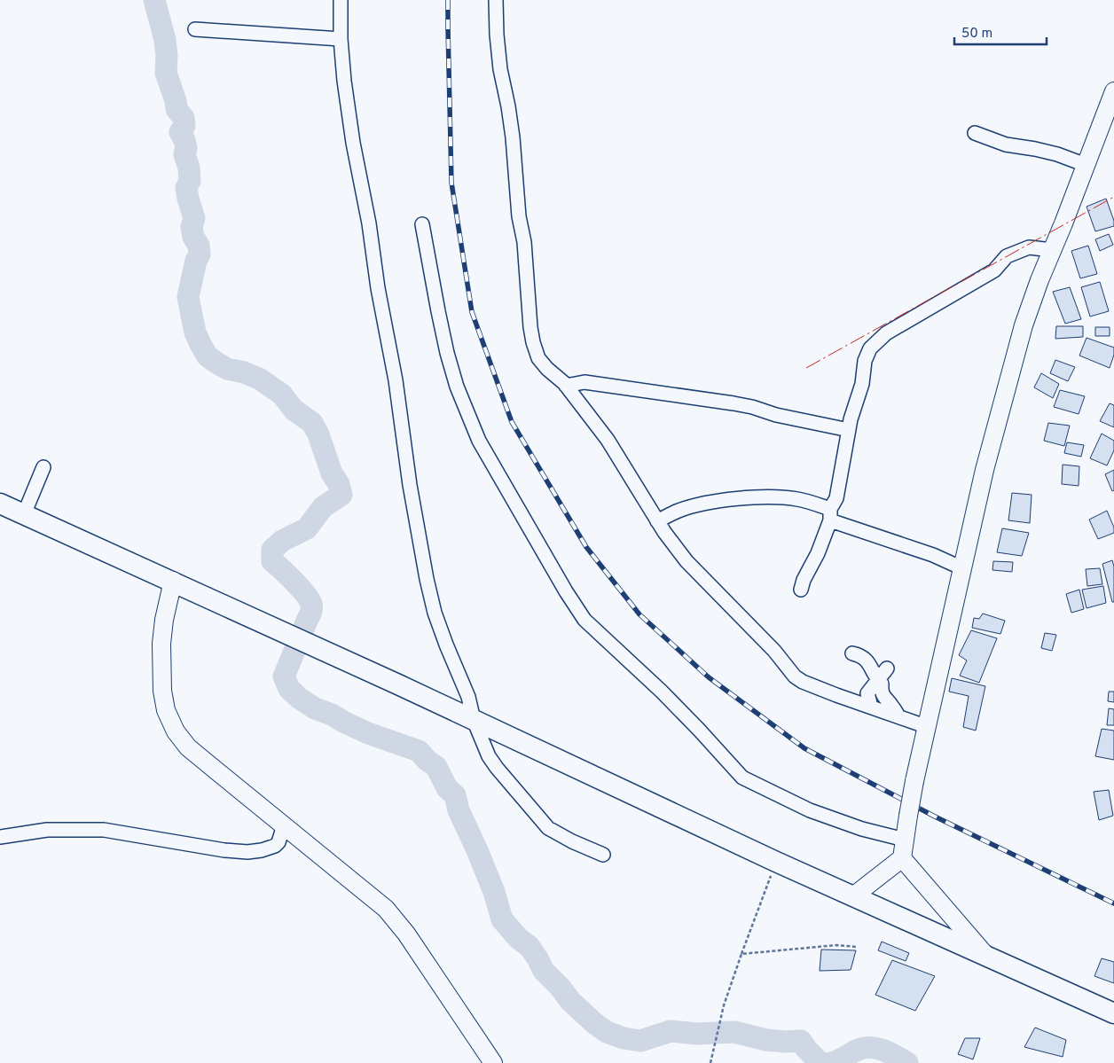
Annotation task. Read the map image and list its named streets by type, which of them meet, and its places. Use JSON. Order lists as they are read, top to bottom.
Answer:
{
  "scale_bar": "50 m"
}
